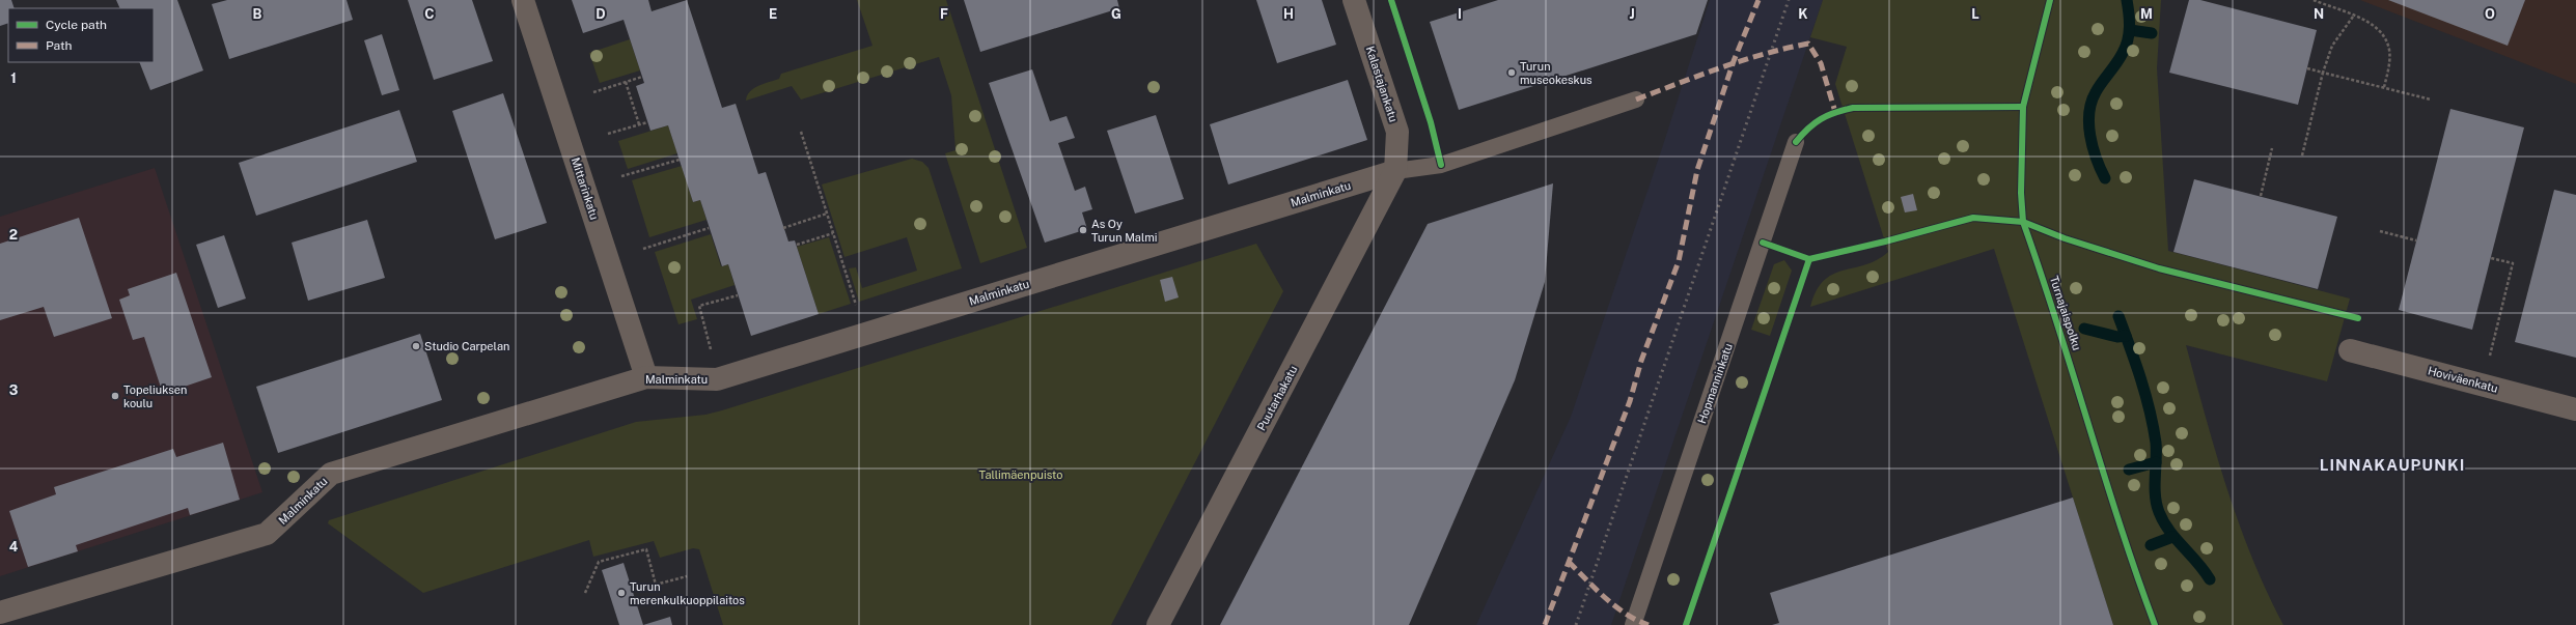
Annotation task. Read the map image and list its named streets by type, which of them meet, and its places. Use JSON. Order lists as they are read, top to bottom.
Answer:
{
  "streets": {
    "street": [
      "Kalastajankatu",
      "Mittarinkatu",
      "Malminkatu",
      "Hoviväenkatu",
      "Puutarhakatu"
    ],
    "lane": ["Hopmanninkatu"],
    "cycle path": ["Turnajaispolku"]
  },
  "crossings": [
    ["Kalastajankatu", "Malminkatu"],
    ["Kalastajankatu", "Puutarhakatu"],
    ["Mittarinkatu", "Malminkatu"],
    ["Malminkatu", "Puutarhakatu"]
  ],
  "districts": ["LINNAKAUPUNKI"],
  "parks": ["Tallimäenpuisto"],
  "places": [
    "Turun museokeskus",
    "As Oy Turun Malmi",
    "Studio Carpelan",
    "Topeliuksen koulu",
    "Turun merenkulkuoppilaitos"
  ],
  "legend": ["Cycle path", "Path"],
  "grid": {
    "columns": [
      "B",
      "C",
      "D",
      "E",
      "F",
      "G",
      "H",
      "I",
      "J",
      "K",
      "L",
      "M",
      "N",
      "O"
    ],
    "rows": [
      "1",
      "2",
      "3",
      "4"
    ]
  }
}
